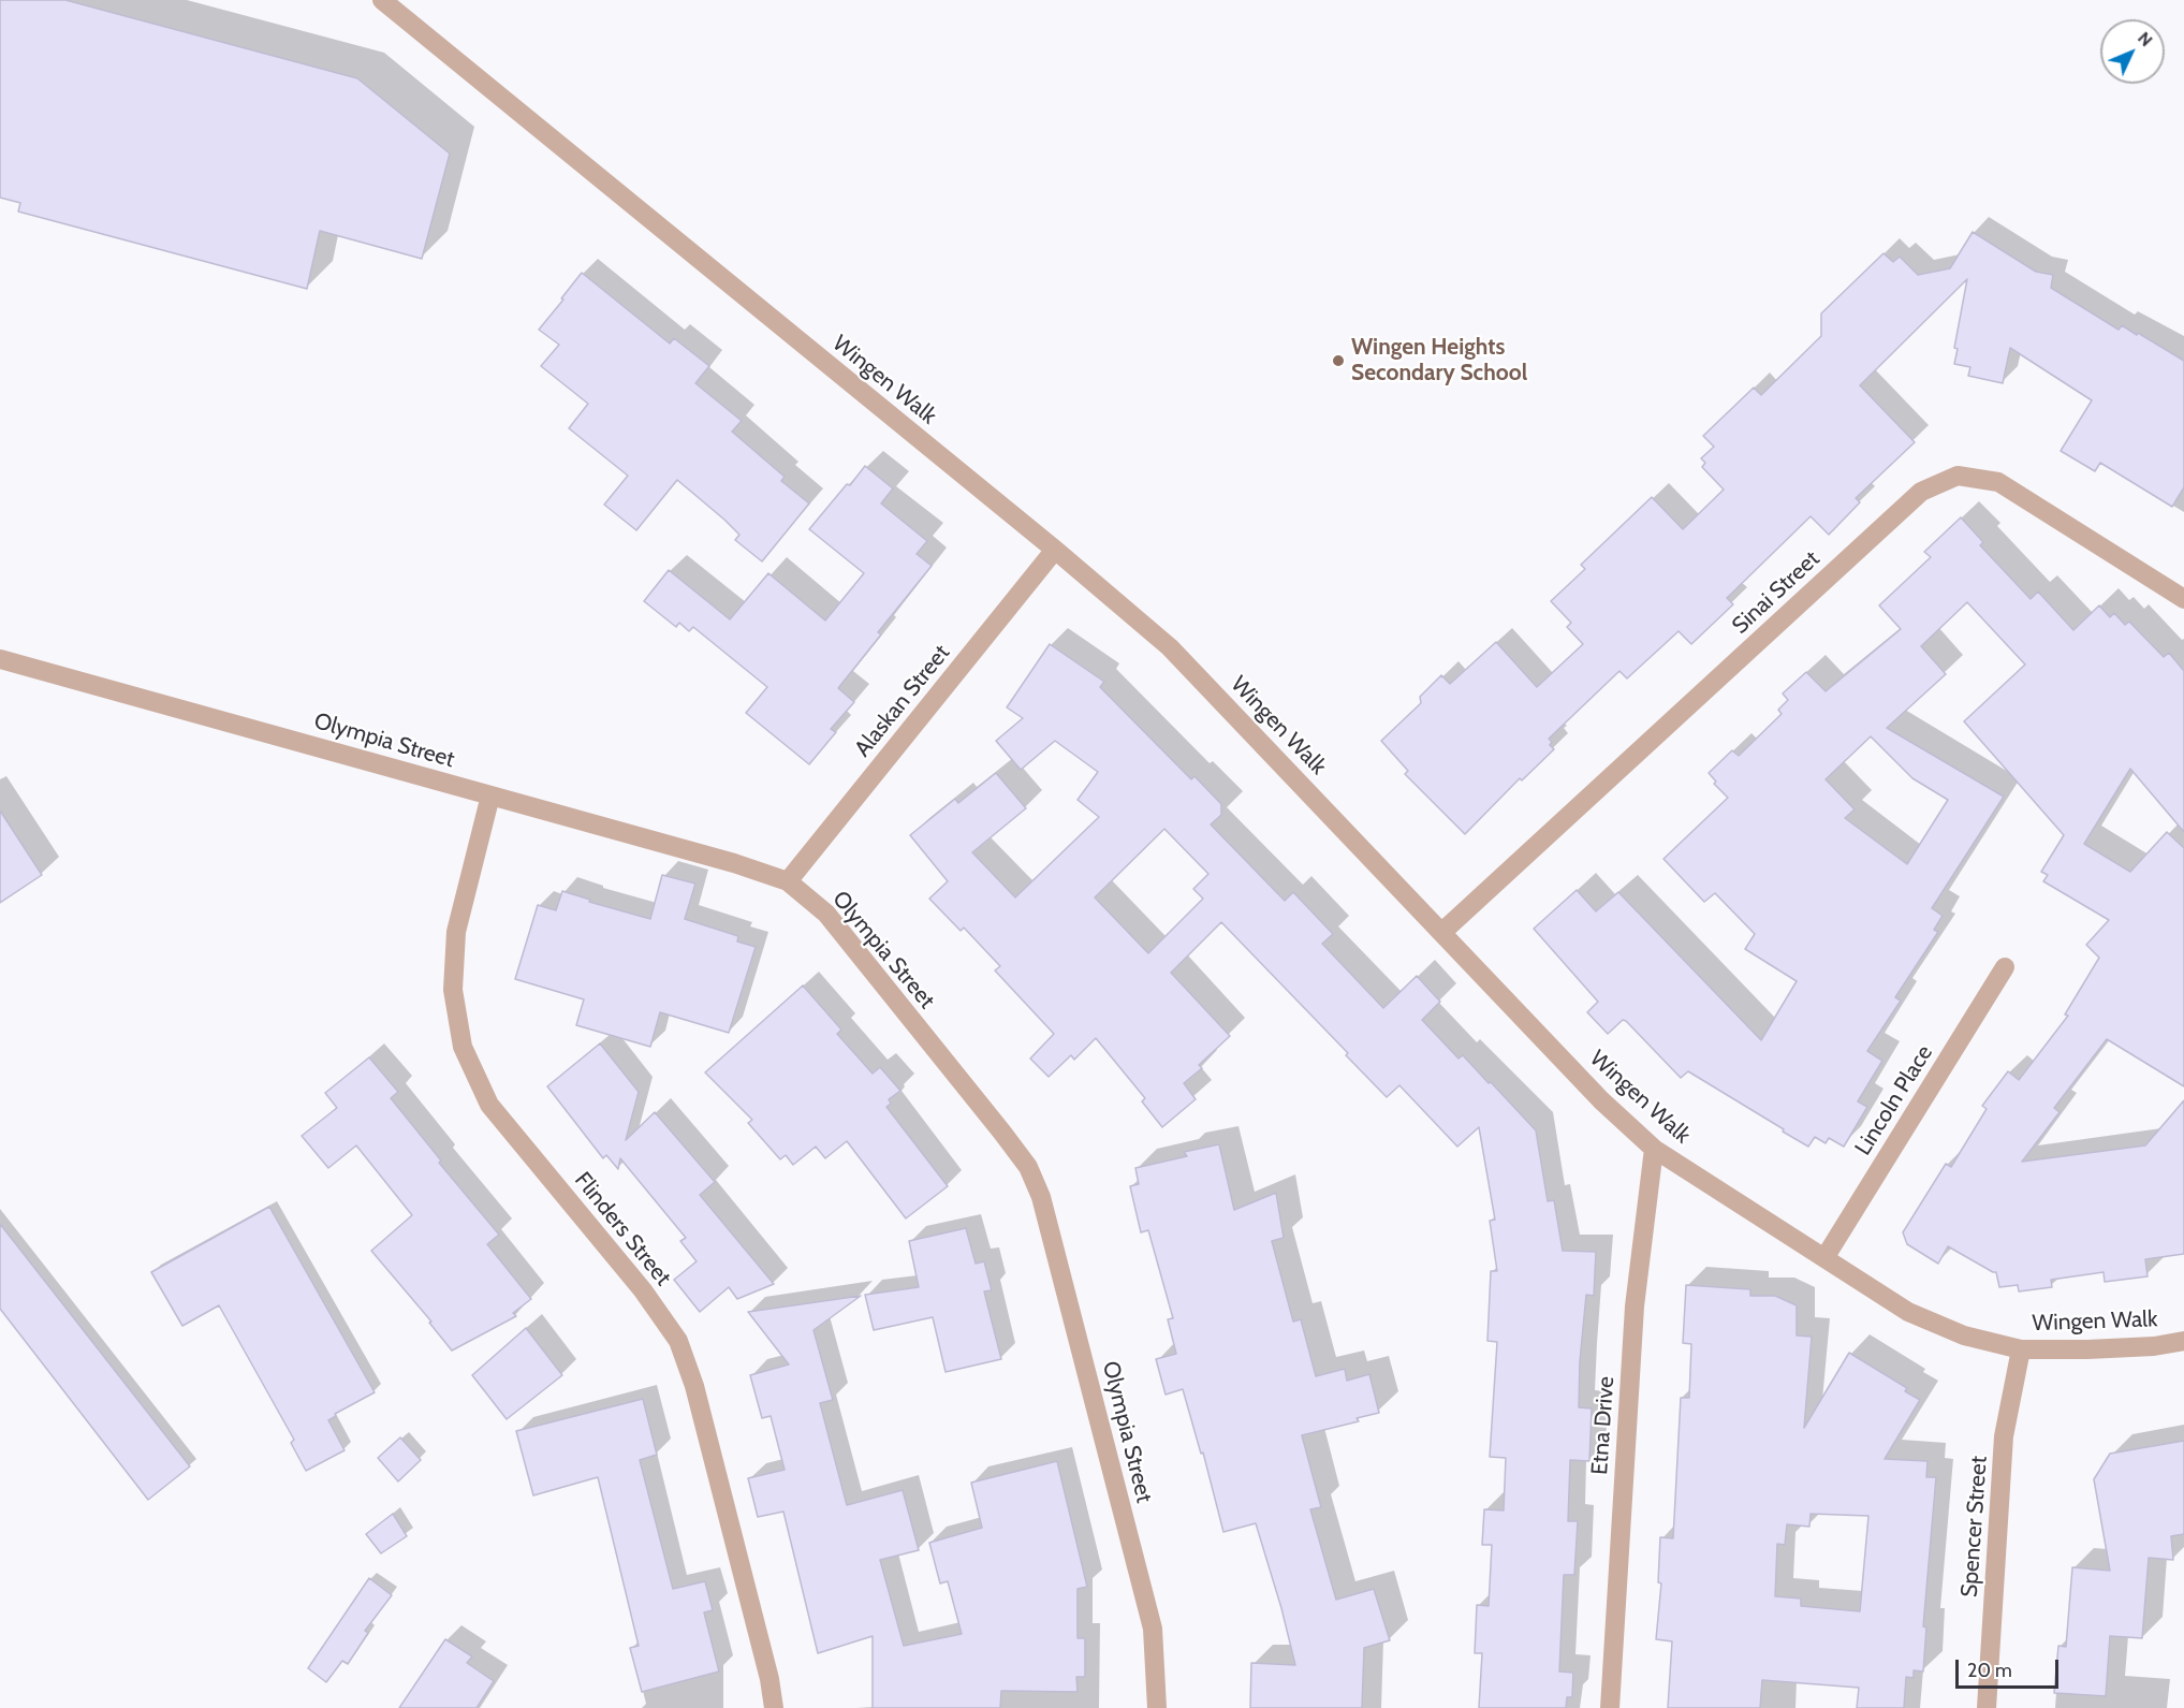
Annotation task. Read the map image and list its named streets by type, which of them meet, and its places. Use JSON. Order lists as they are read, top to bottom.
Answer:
{
  "streets": {
    "street": [
      "Wingen Walk",
      "Sinai Street",
      "Alaskan Street",
      "Olympia Street",
      "Lincoln Place",
      "Flinders Street",
      "Etna Drive",
      "Spencer Street"
    ]
  },
  "crossings": [
    ["Wingen Walk", "Sinai Street"],
    ["Wingen Walk", "Alaskan Street"],
    ["Wingen Walk", "Lincoln Place"],
    ["Wingen Walk", "Etna Drive"],
    ["Wingen Walk", "Spencer Street"],
    ["Alaskan Street", "Olympia Street"],
    ["Olympia Street", "Flinders Street"]
  ],
  "places": ["Wingen Heights Secondary School"],
  "scale_bar": "20 m",
  "north": "top right"
}
